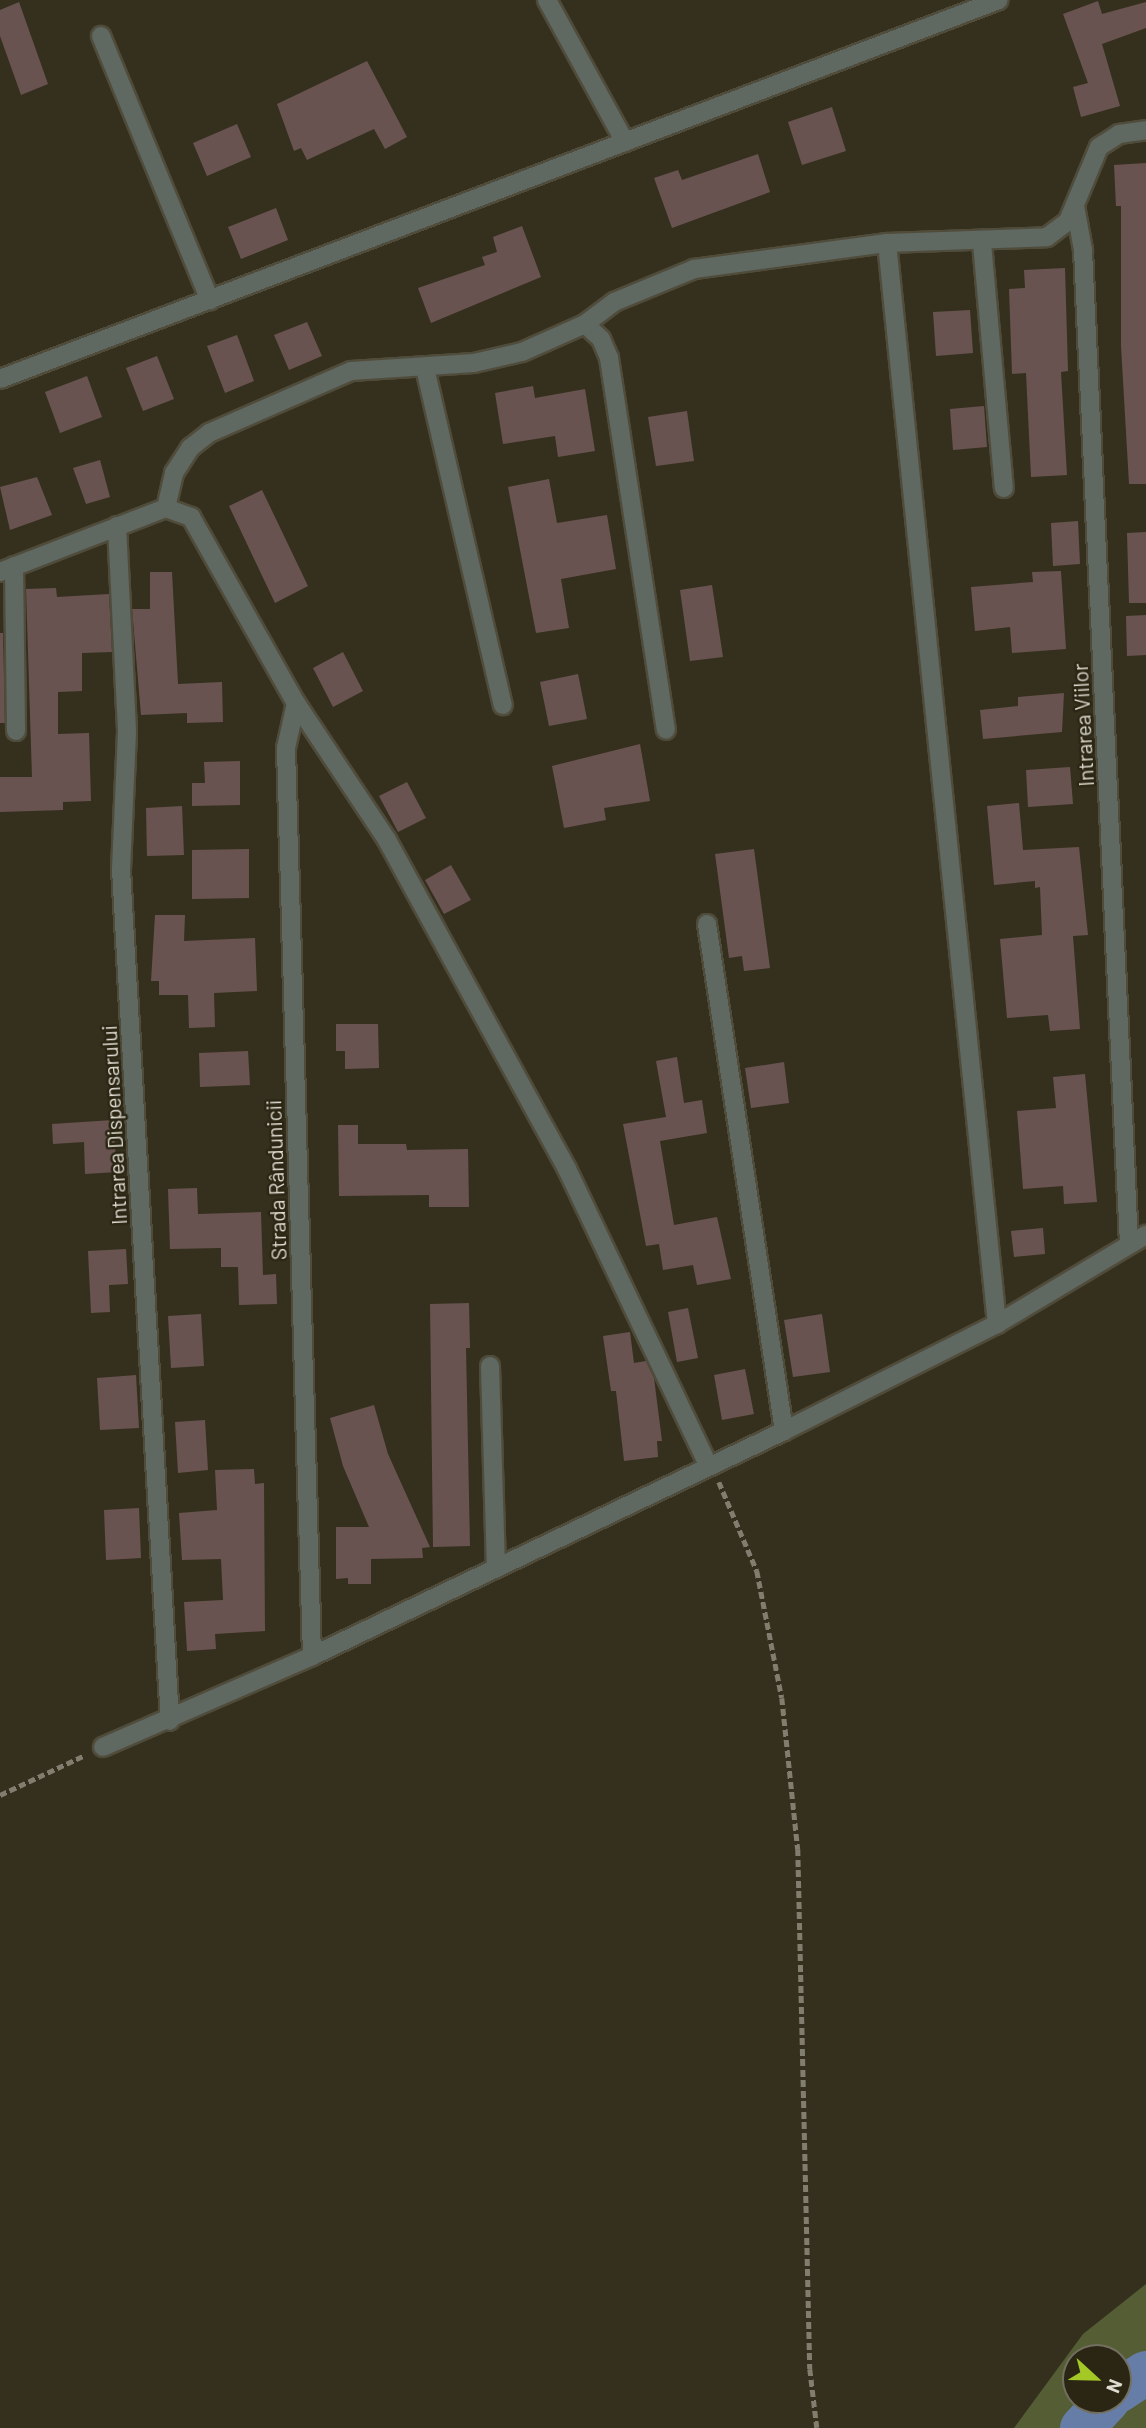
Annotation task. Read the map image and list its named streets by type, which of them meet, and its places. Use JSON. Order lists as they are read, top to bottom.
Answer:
{
  "streets": {
    "street": ["Intrarea Viilor", "Intrarea Dispensarului", "Strada Rândunicii"]
  },
  "north": "right"
}
